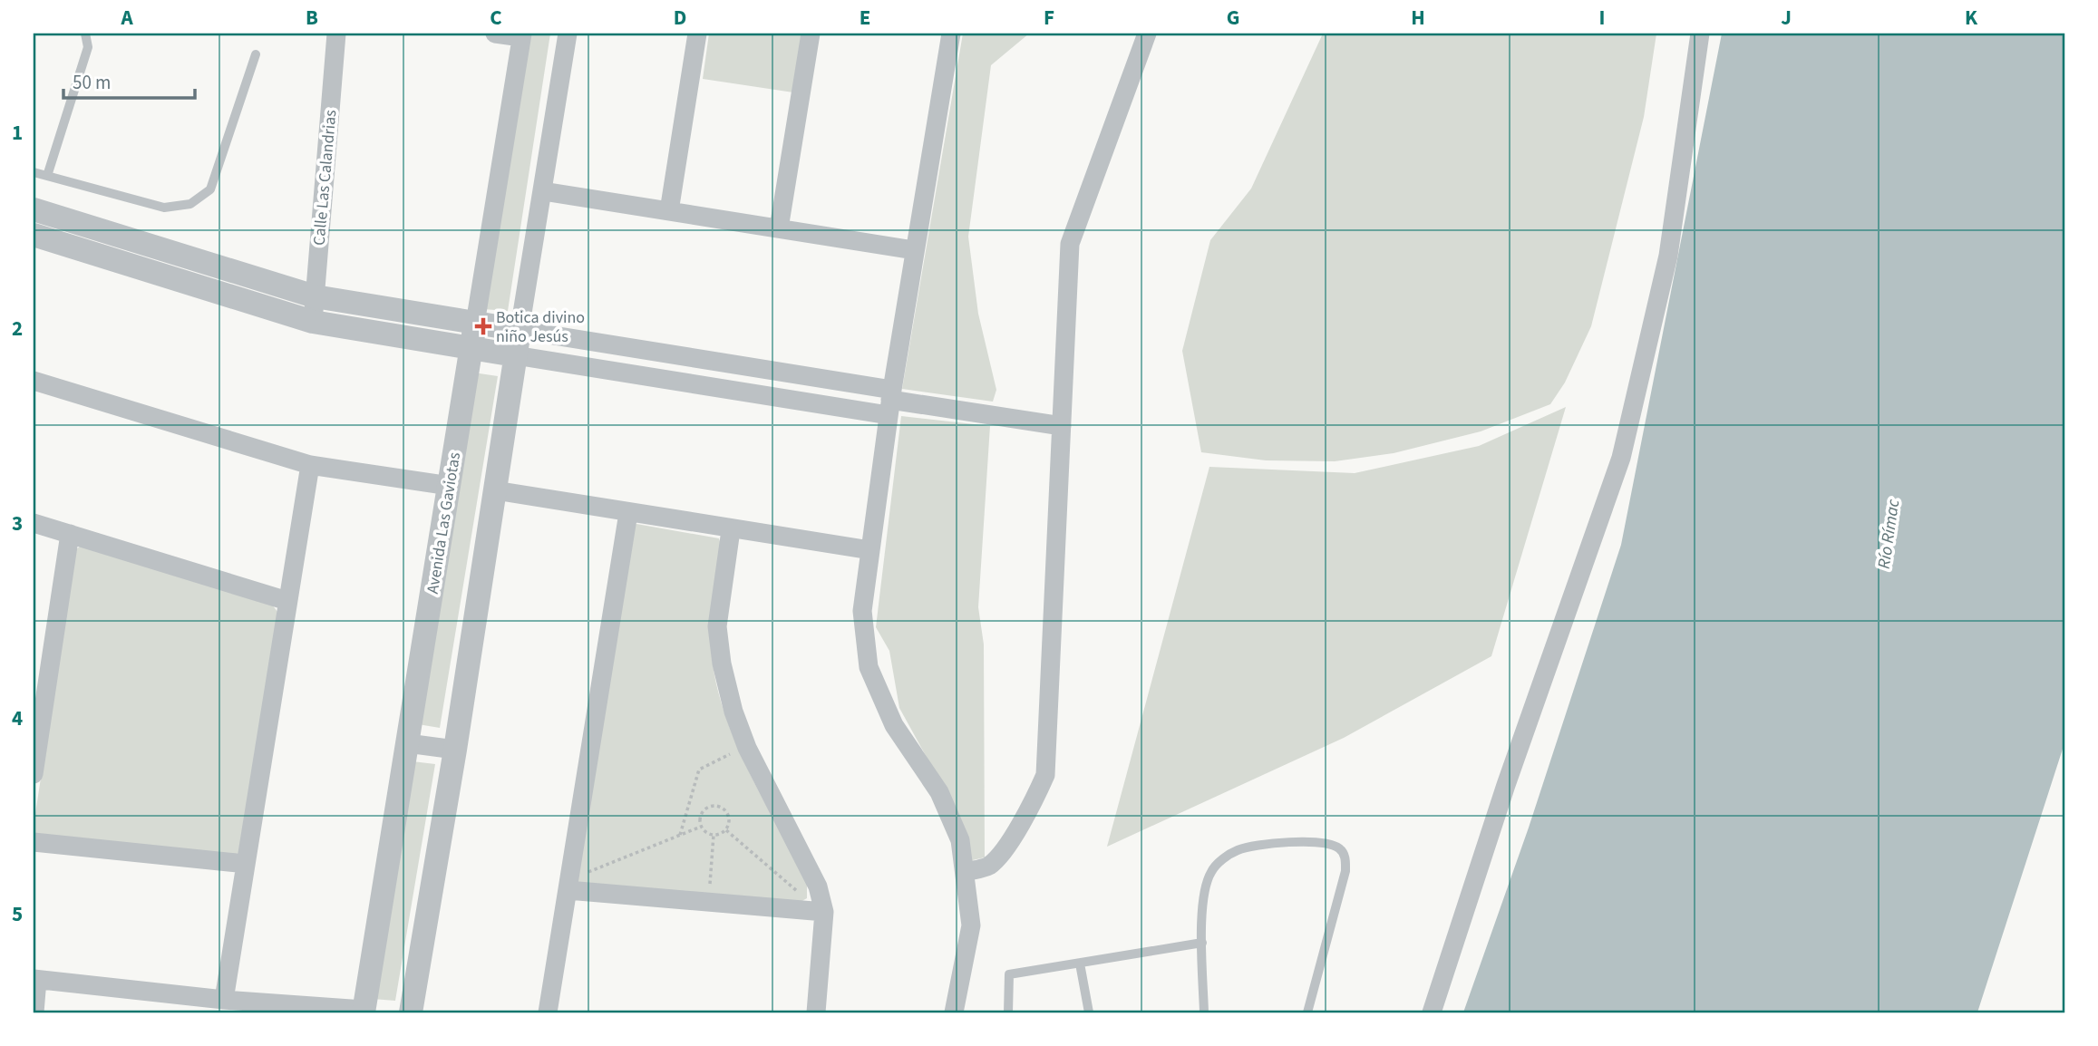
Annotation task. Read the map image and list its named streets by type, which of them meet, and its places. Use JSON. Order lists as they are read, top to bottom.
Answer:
{
  "streets": {
    "street": ["Calle Las Calandrias", "Avenida Las Gaviotas"]
  },
  "water": ["Río Rímac"],
  "places": {
    "health": ["Botica divino niño Jesús"]
  },
  "scale_bar": "50 m",
  "grid": {
    "columns": [
      "A",
      "B",
      "C",
      "D",
      "E",
      "F",
      "G",
      "H",
      "I",
      "J",
      "K"
    ],
    "rows": [
      "1",
      "2",
      "3",
      "4",
      "5"
    ]
  }
}
